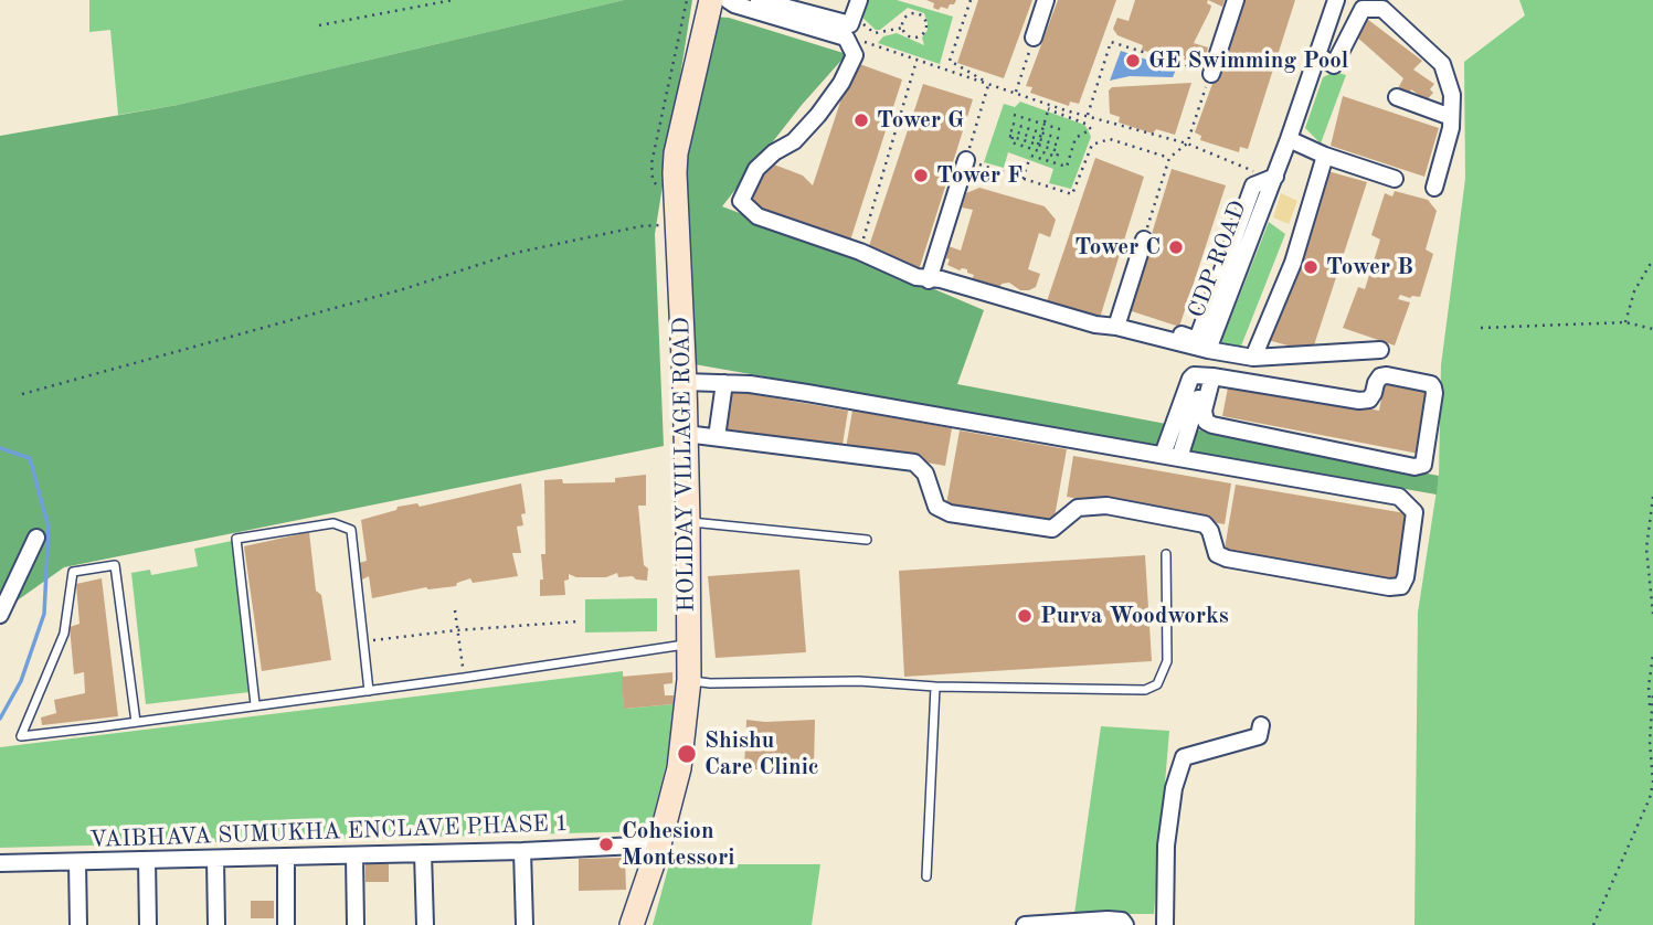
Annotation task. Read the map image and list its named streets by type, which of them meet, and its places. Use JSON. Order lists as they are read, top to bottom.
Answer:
{
  "streets": {
    "street": ["CDP ROAD", "HOLIDAY VILLAGE ROAD", "VAIBHAVA SUMUKHA ENCLAVE PHASE 1"]
  },
  "crossings": [
    ["HOLIDAY VILLAGE ROAD", "VAIBHAVA SUMUKHA ENCLAVE PHASE 1"]
  ],
  "places": [
    "GE Swimming Pool",
    "Tower G",
    "Tower F",
    "Tower C",
    "Tower B",
    "Purva Woodworks",
    "Shishu Care Clinic",
    "Cohesion Montessori"
  ]
}
